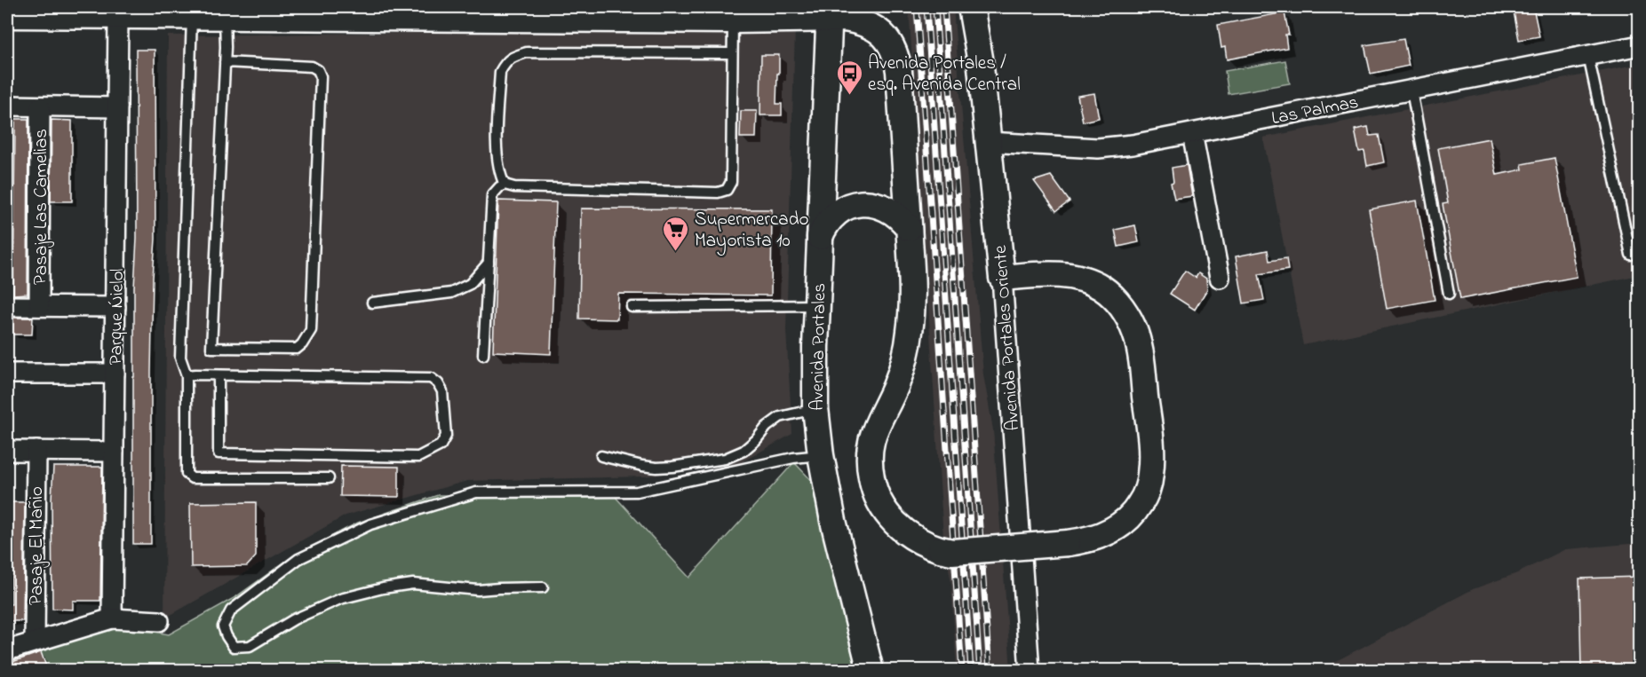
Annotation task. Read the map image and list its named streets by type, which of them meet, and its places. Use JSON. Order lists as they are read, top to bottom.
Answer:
{
  "streets": {
    "main road": ["Avenida Portales Oriente", "Avenida Portales"],
    "street": [
      "Las Palmas",
      "Pasaje Las Camelias",
      "Parque Ńielol",
      "Pasaje El Mañio"
    ]
  },
  "crossings": [
    ["Las Palmas", "Avenida Portales Oriente"]
  ],
  "places": {
    "bus stop": ["Avenida Portales / esq. Avenida Central"],
    "supermarket": ["Supermercado Mayorista 10"]
  }
}
